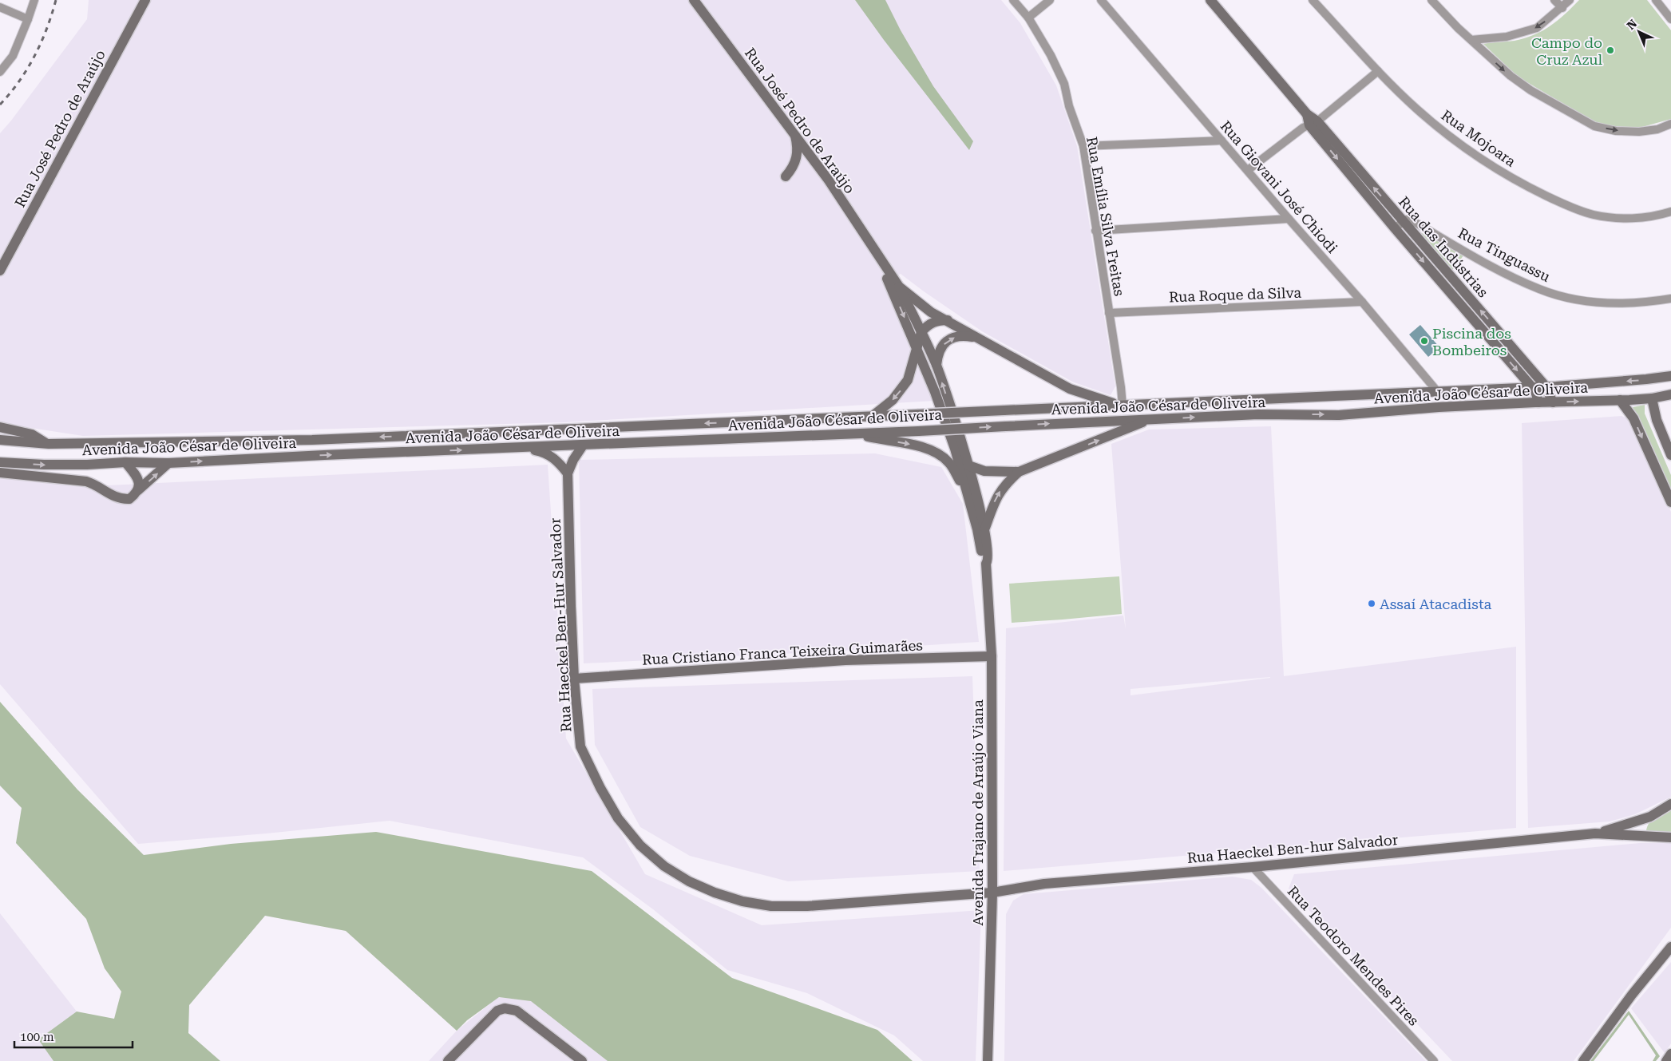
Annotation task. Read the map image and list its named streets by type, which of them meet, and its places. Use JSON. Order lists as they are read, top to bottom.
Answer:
{
  "streets": {
    "street": [
      "Rua José Pedro de Araújo",
      "Rua Mojoara",
      "Rua Giovani José Chiodi",
      "Rua Emília Silva Freitas",
      "Rua das Indústrias",
      "Rua Tinguassu",
      "Rua Roque da Silva",
      "Avenida João César de Oliveira",
      "Rua Haeckel Ben-Hur Salvador",
      "Rua Cristiano Franca Teixeira Guimarães",
      "Avenida Trajano de Araújo Viana",
      "Rua Haeckel Ben-hur Salvador",
      "Rua Teodoro Mendes Pires"
    ]
  },
  "crossings": [
    ["Rua José Pedro de Araújo", "Rua Emília Silva Freitas"],
    ["Rua José Pedro de Araújo", "Avenida João César de Oliveira"],
    ["Rua José Pedro de Araújo", "Avenida Trajano de Araújo Viana"],
    ["Rua Giovani José Chiodi", "Rua Roque da Silva"],
    ["Rua Giovani José Chiodi", "Avenida João César de Oliveira"],
    ["Rua Emília Silva Freitas", "Rua Roque da Silva"],
    ["Rua Emília Silva Freitas", "Avenida João César de Oliveira"],
    ["Rua das Indústrias", "Rua Tinguassu"],
    ["Rua das Indústrias", "Avenida João César de Oliveira"],
    ["Avenida João César de Oliveira", "Rua Haeckel Ben-Hur Salvador"],
    ["Avenida João César de Oliveira", "Avenida Trajano de Araújo Viana"],
    ["Rua Haeckel Ben-Hur Salvador", "Rua Cristiano Franca Teixeira Guimarães"],
    ["Rua Haeckel Ben-Hur Salvador", "Avenida Trajano de Araújo Viana"],
    ["Rua Haeckel Ben-Hur Salvador", "Rua Haeckel Ben-hur Salvador"],
    ["Rua Cristiano Franca Teixeira Guimarães", "Avenida Trajano de Araújo Viana"],
    ["Avenida Trajano de Araújo Viana", "Rua Haeckel Ben-hur Salvador"],
    ["Rua Haeckel Ben-hur Salvador", "Rua Teodoro Mendes Pires"]
  ],
  "places": ["Campo do Cruz Azul", "Piscina dos Bombeiros", "Assaí Atacadista"],
  "scale_bar": "100 m",
  "north": "top left"
}
